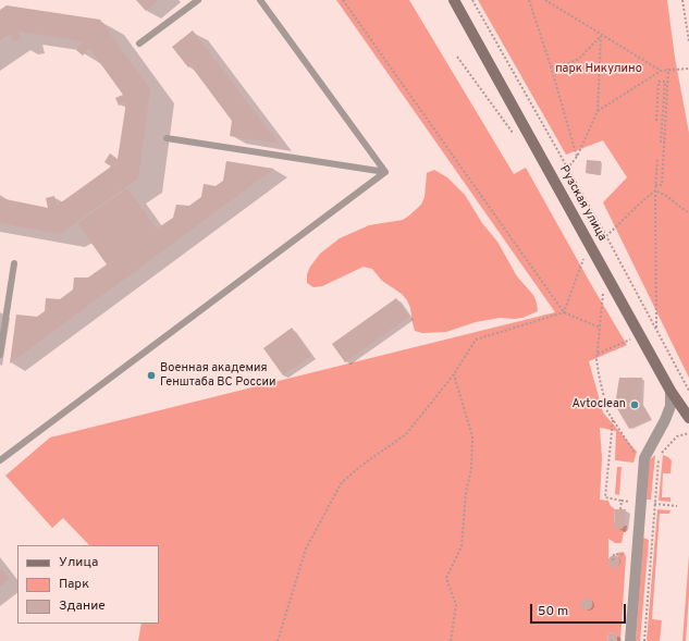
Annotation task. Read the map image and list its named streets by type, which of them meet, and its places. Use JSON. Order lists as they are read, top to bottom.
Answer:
{
  "streets": {
    "street": ["Рузская улица"]
  },
  "parks": ["парк Никулино"],
  "places": ["Военная академия Генштаба ВС России", "Avtoclean"],
  "legend": ["Улица", "Парк", "Здание"],
  "scale_bar": "50 m"
}
